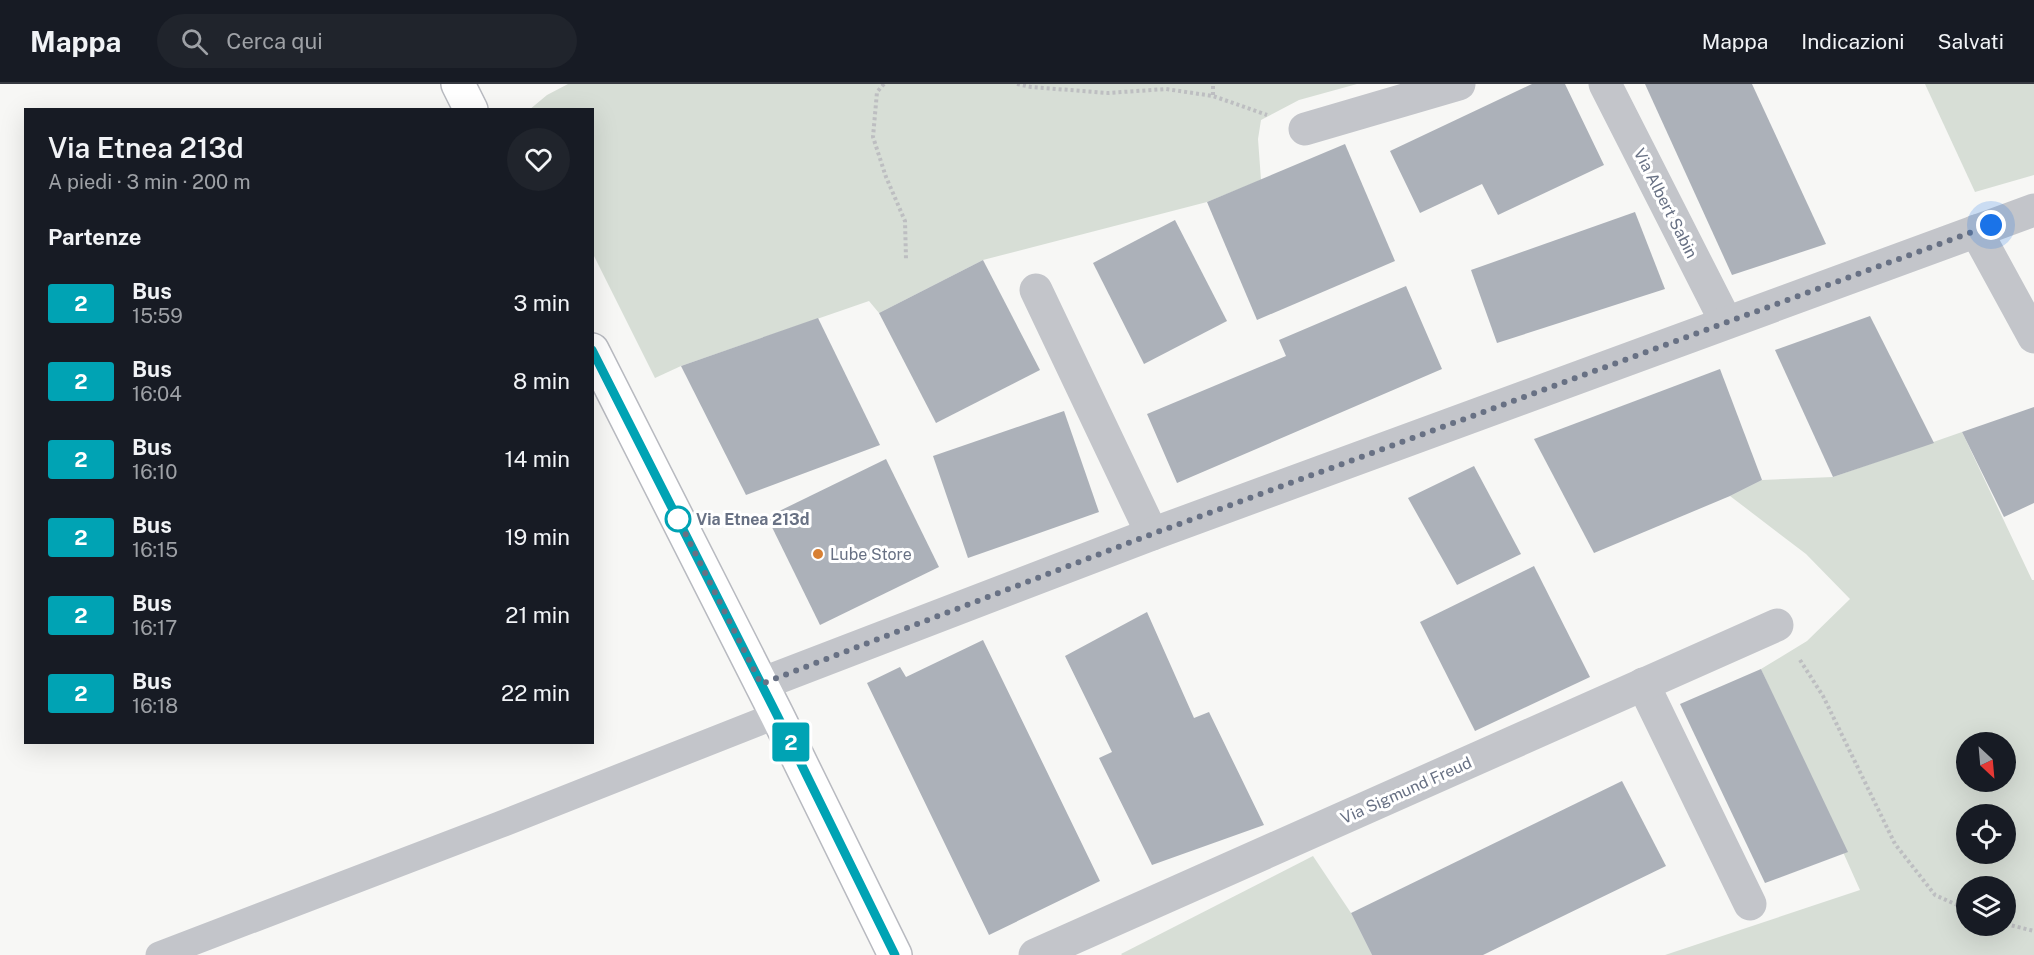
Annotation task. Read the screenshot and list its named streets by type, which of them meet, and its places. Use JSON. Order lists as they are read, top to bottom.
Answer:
{
  "streets": {
    "street": ["Via Albert Sabin", "Via Sigmund Freud"]
  },
  "places": ["Via Etnea 213d", "Lube Store"],
  "lines": ["bus line 2"],
  "north": "bottom right",
  "page": {
    "header": "Mappa",
    "search": "Cerca qui",
    "nav": ["Mappa", "Indicazioni", "Salvati"],
    "on_map": "2",
    "heading": [
      ["Via Etnea 213d", "A piedi · 3 min · 200 m"],
      "Partenze"
    ],
    "list": [
      {
        "mark": "2",
        "name": "Bus",
        "note": "15:59",
        "value": "3 min"
      },
      {
        "mark": "2",
        "name": "Bus",
        "note": "16:04",
        "value": "8 min"
      },
      {
        "mark": "2",
        "name": "Bus",
        "note": "16:10",
        "value": "14 min"
      },
      {
        "mark": "2",
        "name": "Bus",
        "note": "16:15",
        "value": "19 min"
      },
      {
        "mark": "2",
        "name": "Bus",
        "note": "16:17",
        "value": "21 min"
      },
      {
        "mark": "2",
        "name": "Bus",
        "note": "16:18",
        "value": "22 min"
      }
    ]
  }
}
